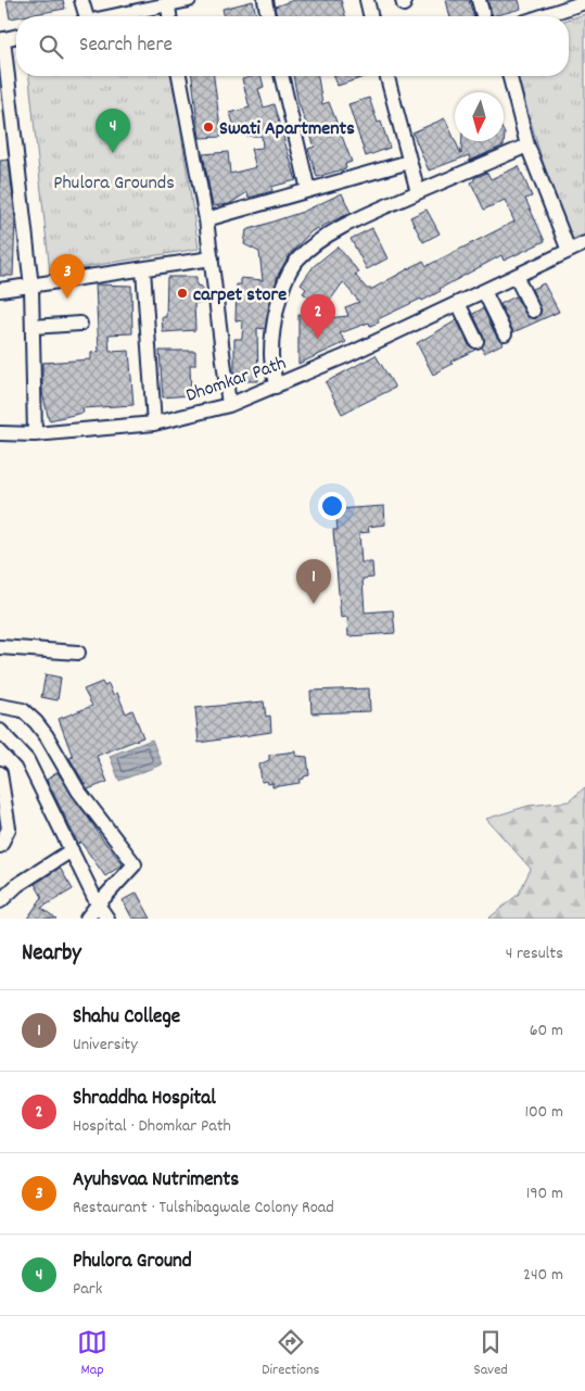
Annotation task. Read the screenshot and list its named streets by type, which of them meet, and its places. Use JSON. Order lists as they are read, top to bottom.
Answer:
{
  "streets": {
    "street": ["Dhomkar Path"]
  },
  "parks": ["Phulora Grounds"],
  "places": ["Swati Apartments", "carpet store"],
  "north": "bottom",
  "page": {
    "search": "Search here",
    "pins": [
      "4",
      "3",
      "2",
      "1"
    ],
    "heading": ["Nearby", "4 results"],
    "list": [
      {
        "mark": "1",
        "name": "Shahu College",
        "note": "University",
        "value": "60 m"
      },
      {
        "mark": "2",
        "name": "Shraddha Hospital",
        "note": "Hospital · Dhomkar Path",
        "value": "100 m"
      },
      {
        "mark": "3",
        "name": "Ayuhsvaa Nutriments",
        "note": "Restaurant · Tulshibagwale Colony Road",
        "value": "190 m"
      },
      {
        "mark": "4",
        "name": "Phulora Ground",
        "note": "Park",
        "value": "240 m"
      }
    ],
    "nav": ["Map", "Directions", "Saved"]
  }
}
